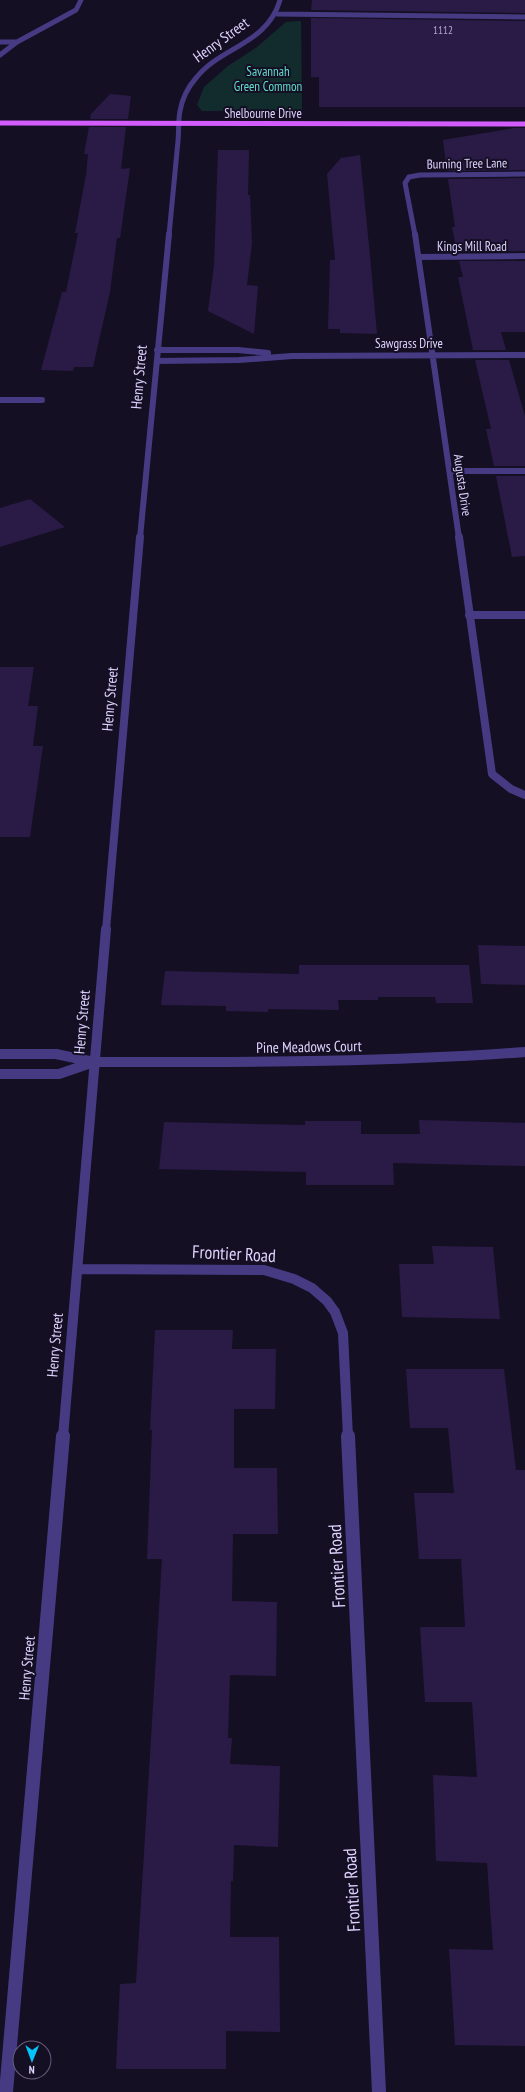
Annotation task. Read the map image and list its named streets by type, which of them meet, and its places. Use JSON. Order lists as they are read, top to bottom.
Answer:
{
  "streets": {
    "main road": ["Shelbourne Drive"],
    "street": [
      "Henry Street",
      "Burning Tree Lane",
      "Kings Mill Road",
      "Sawgrass Drive",
      "Augusta Drive",
      "Pine Meadows Court",
      "Frontier Road"
    ]
  },
  "crossings": [
    ["Henry Street", "Shelbourne Drive"],
    ["Henry Street", "Sawgrass Drive"],
    ["Henry Street", "Pine Meadows Court"],
    ["Henry Street", "Frontier Road"],
    ["Burning Tree Lane", "Augusta Drive"],
    ["Kings Mill Road", "Augusta Drive"],
    ["Sawgrass Drive", "Augusta Drive"]
  ],
  "parks": ["Savannah Green Common"],
  "house_numbers": ["1112"],
  "north": "bottom"
}
